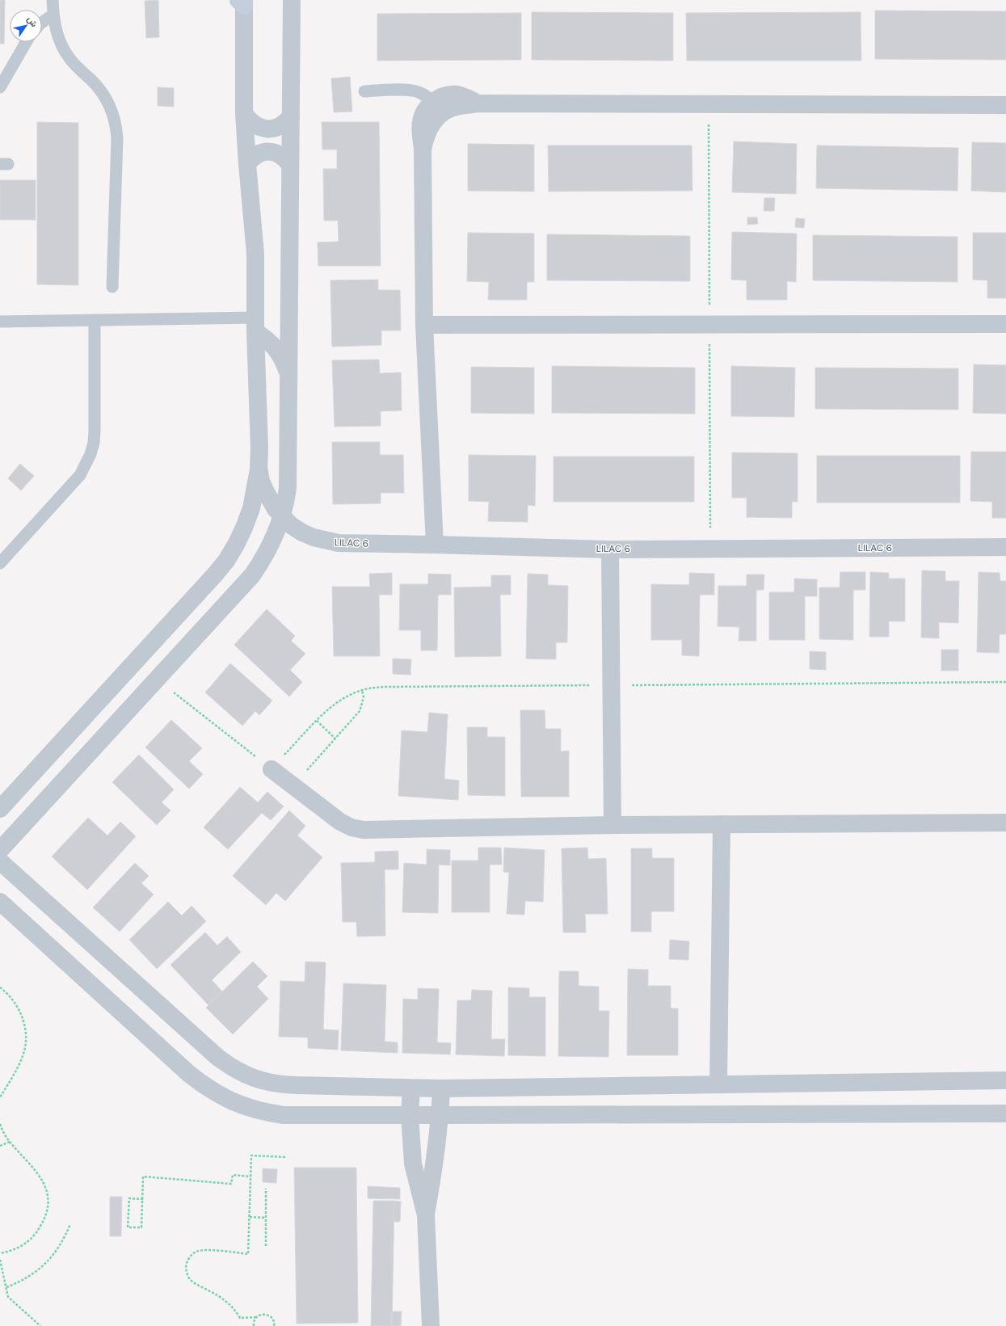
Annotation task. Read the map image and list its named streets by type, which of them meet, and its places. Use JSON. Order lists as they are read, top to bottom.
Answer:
{
  "streets": {
    "street": ["LILAC 6"]
  },
  "north": "top right"
}
